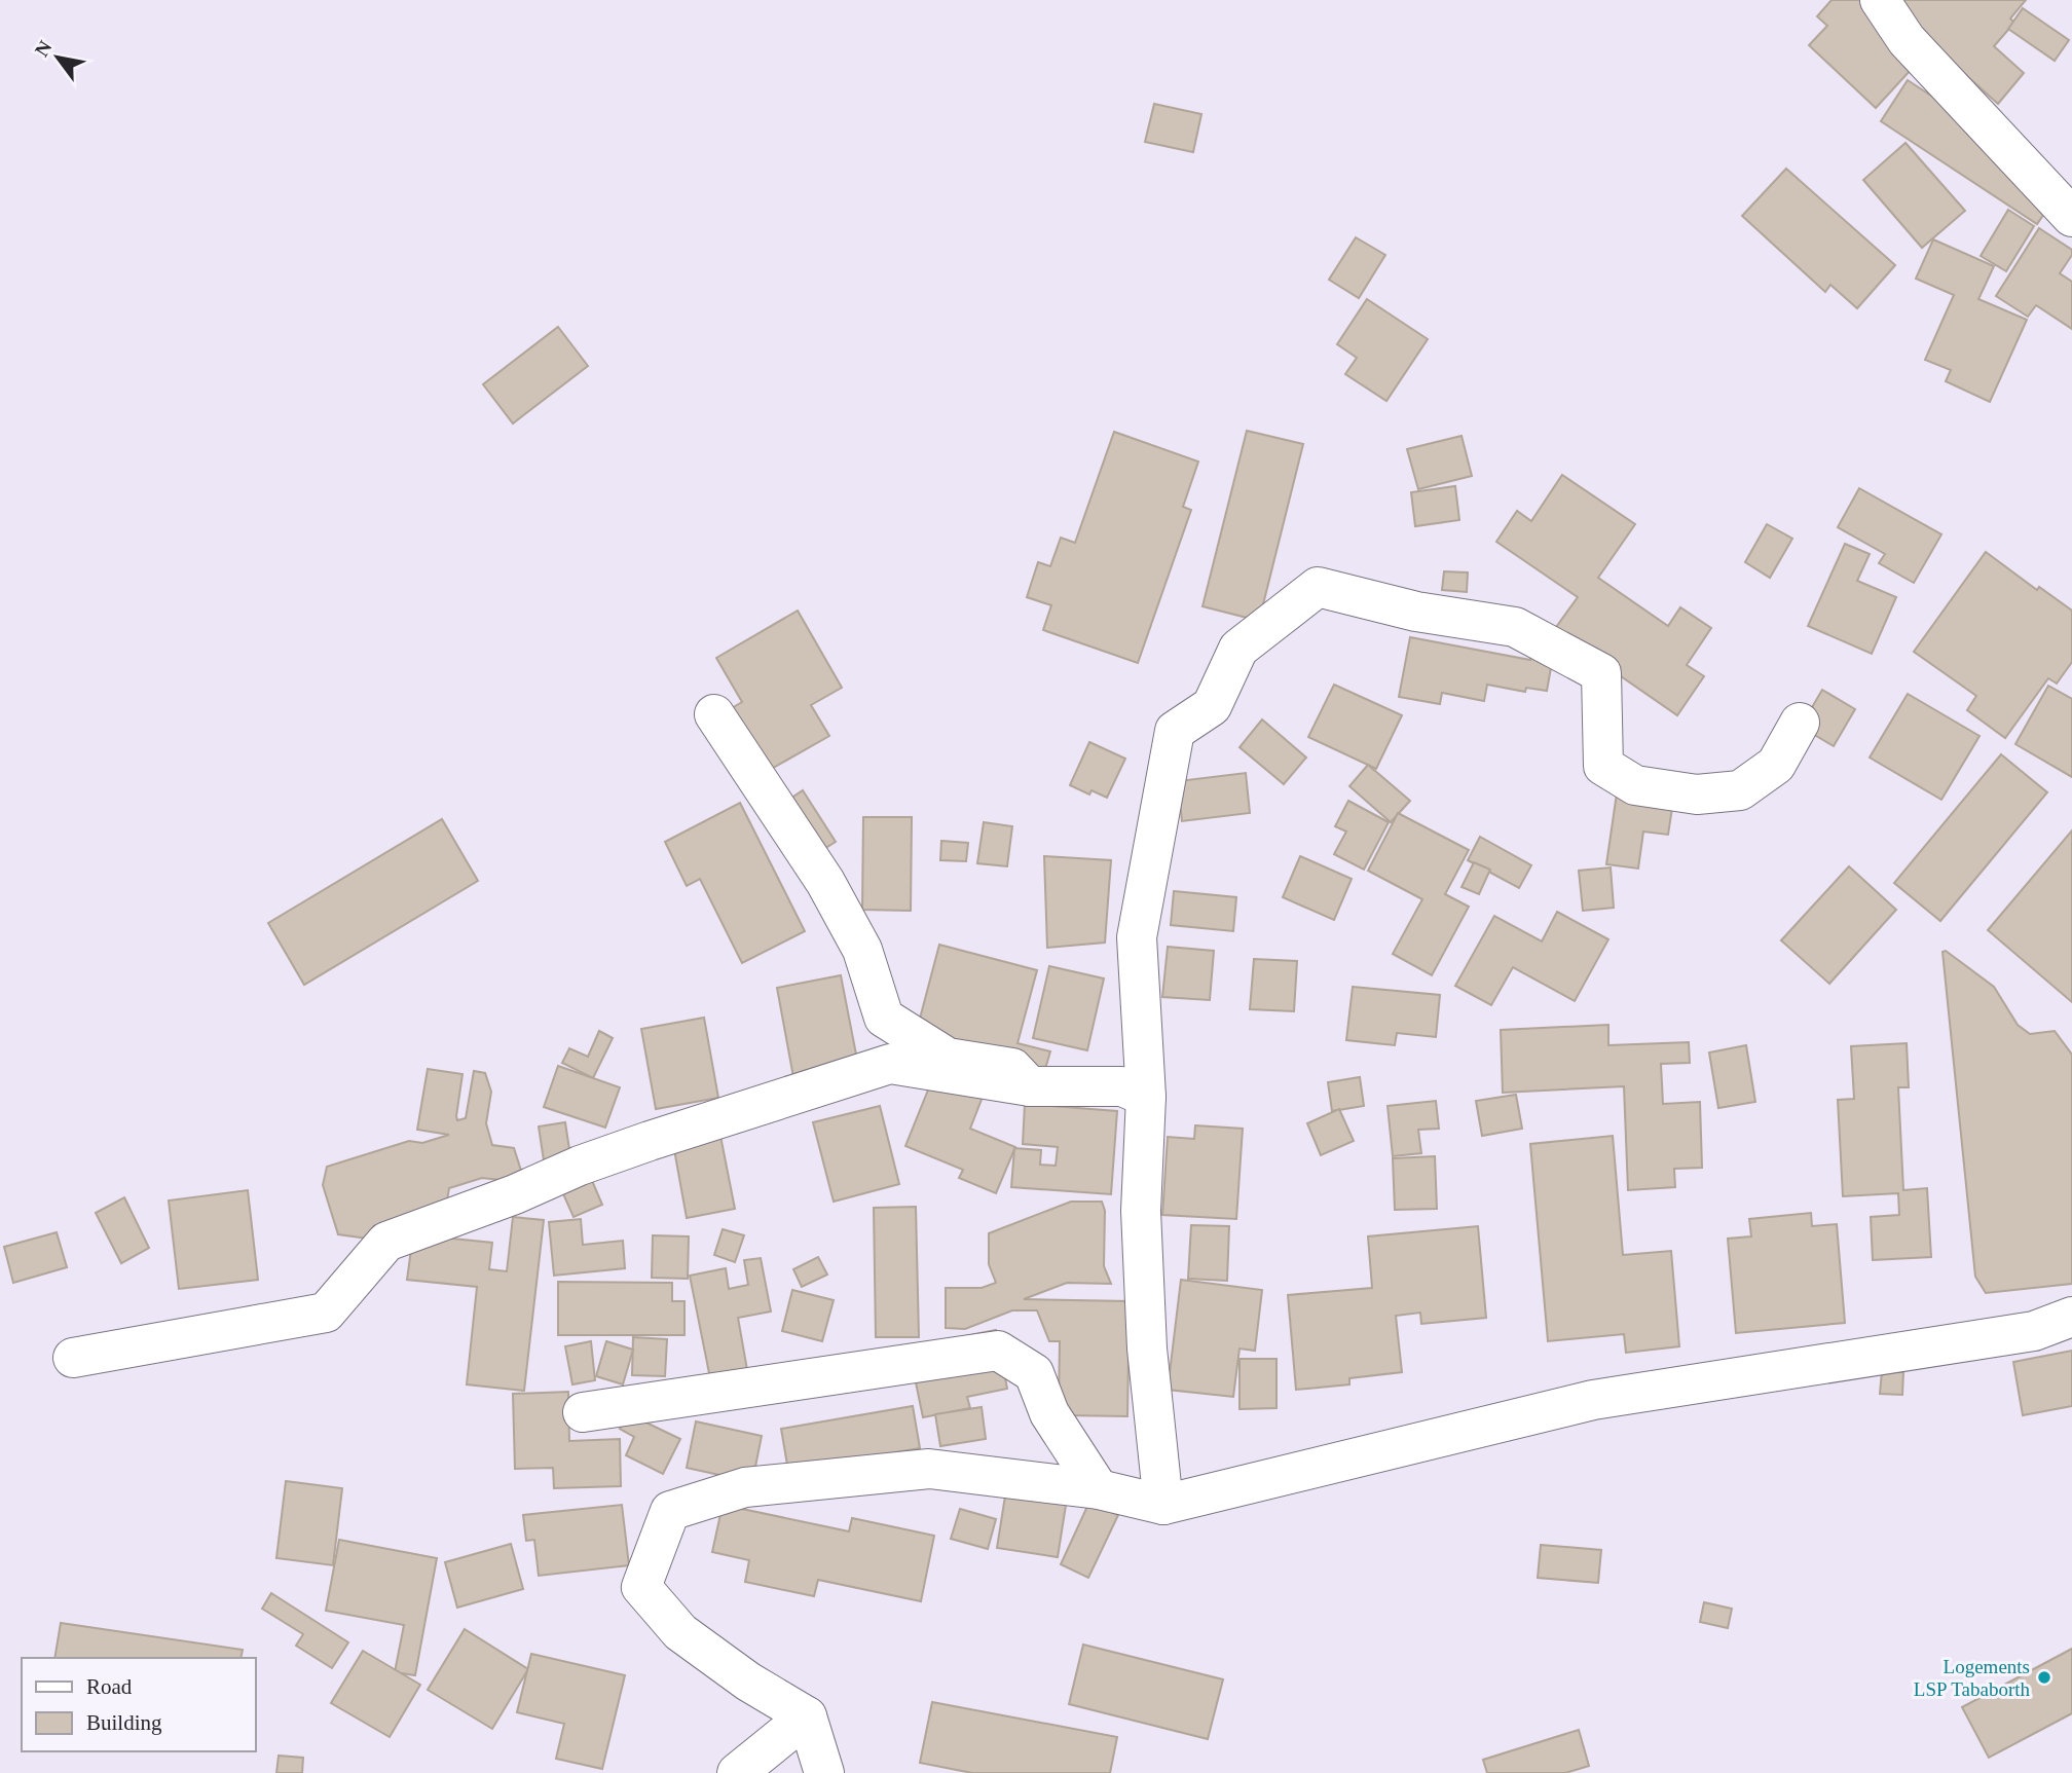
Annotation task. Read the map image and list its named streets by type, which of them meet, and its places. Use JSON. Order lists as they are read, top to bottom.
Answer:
{
  "places": ["Logements LSP Tababorth"],
  "legend": ["Road", "Building"],
  "north": "top left"
}
